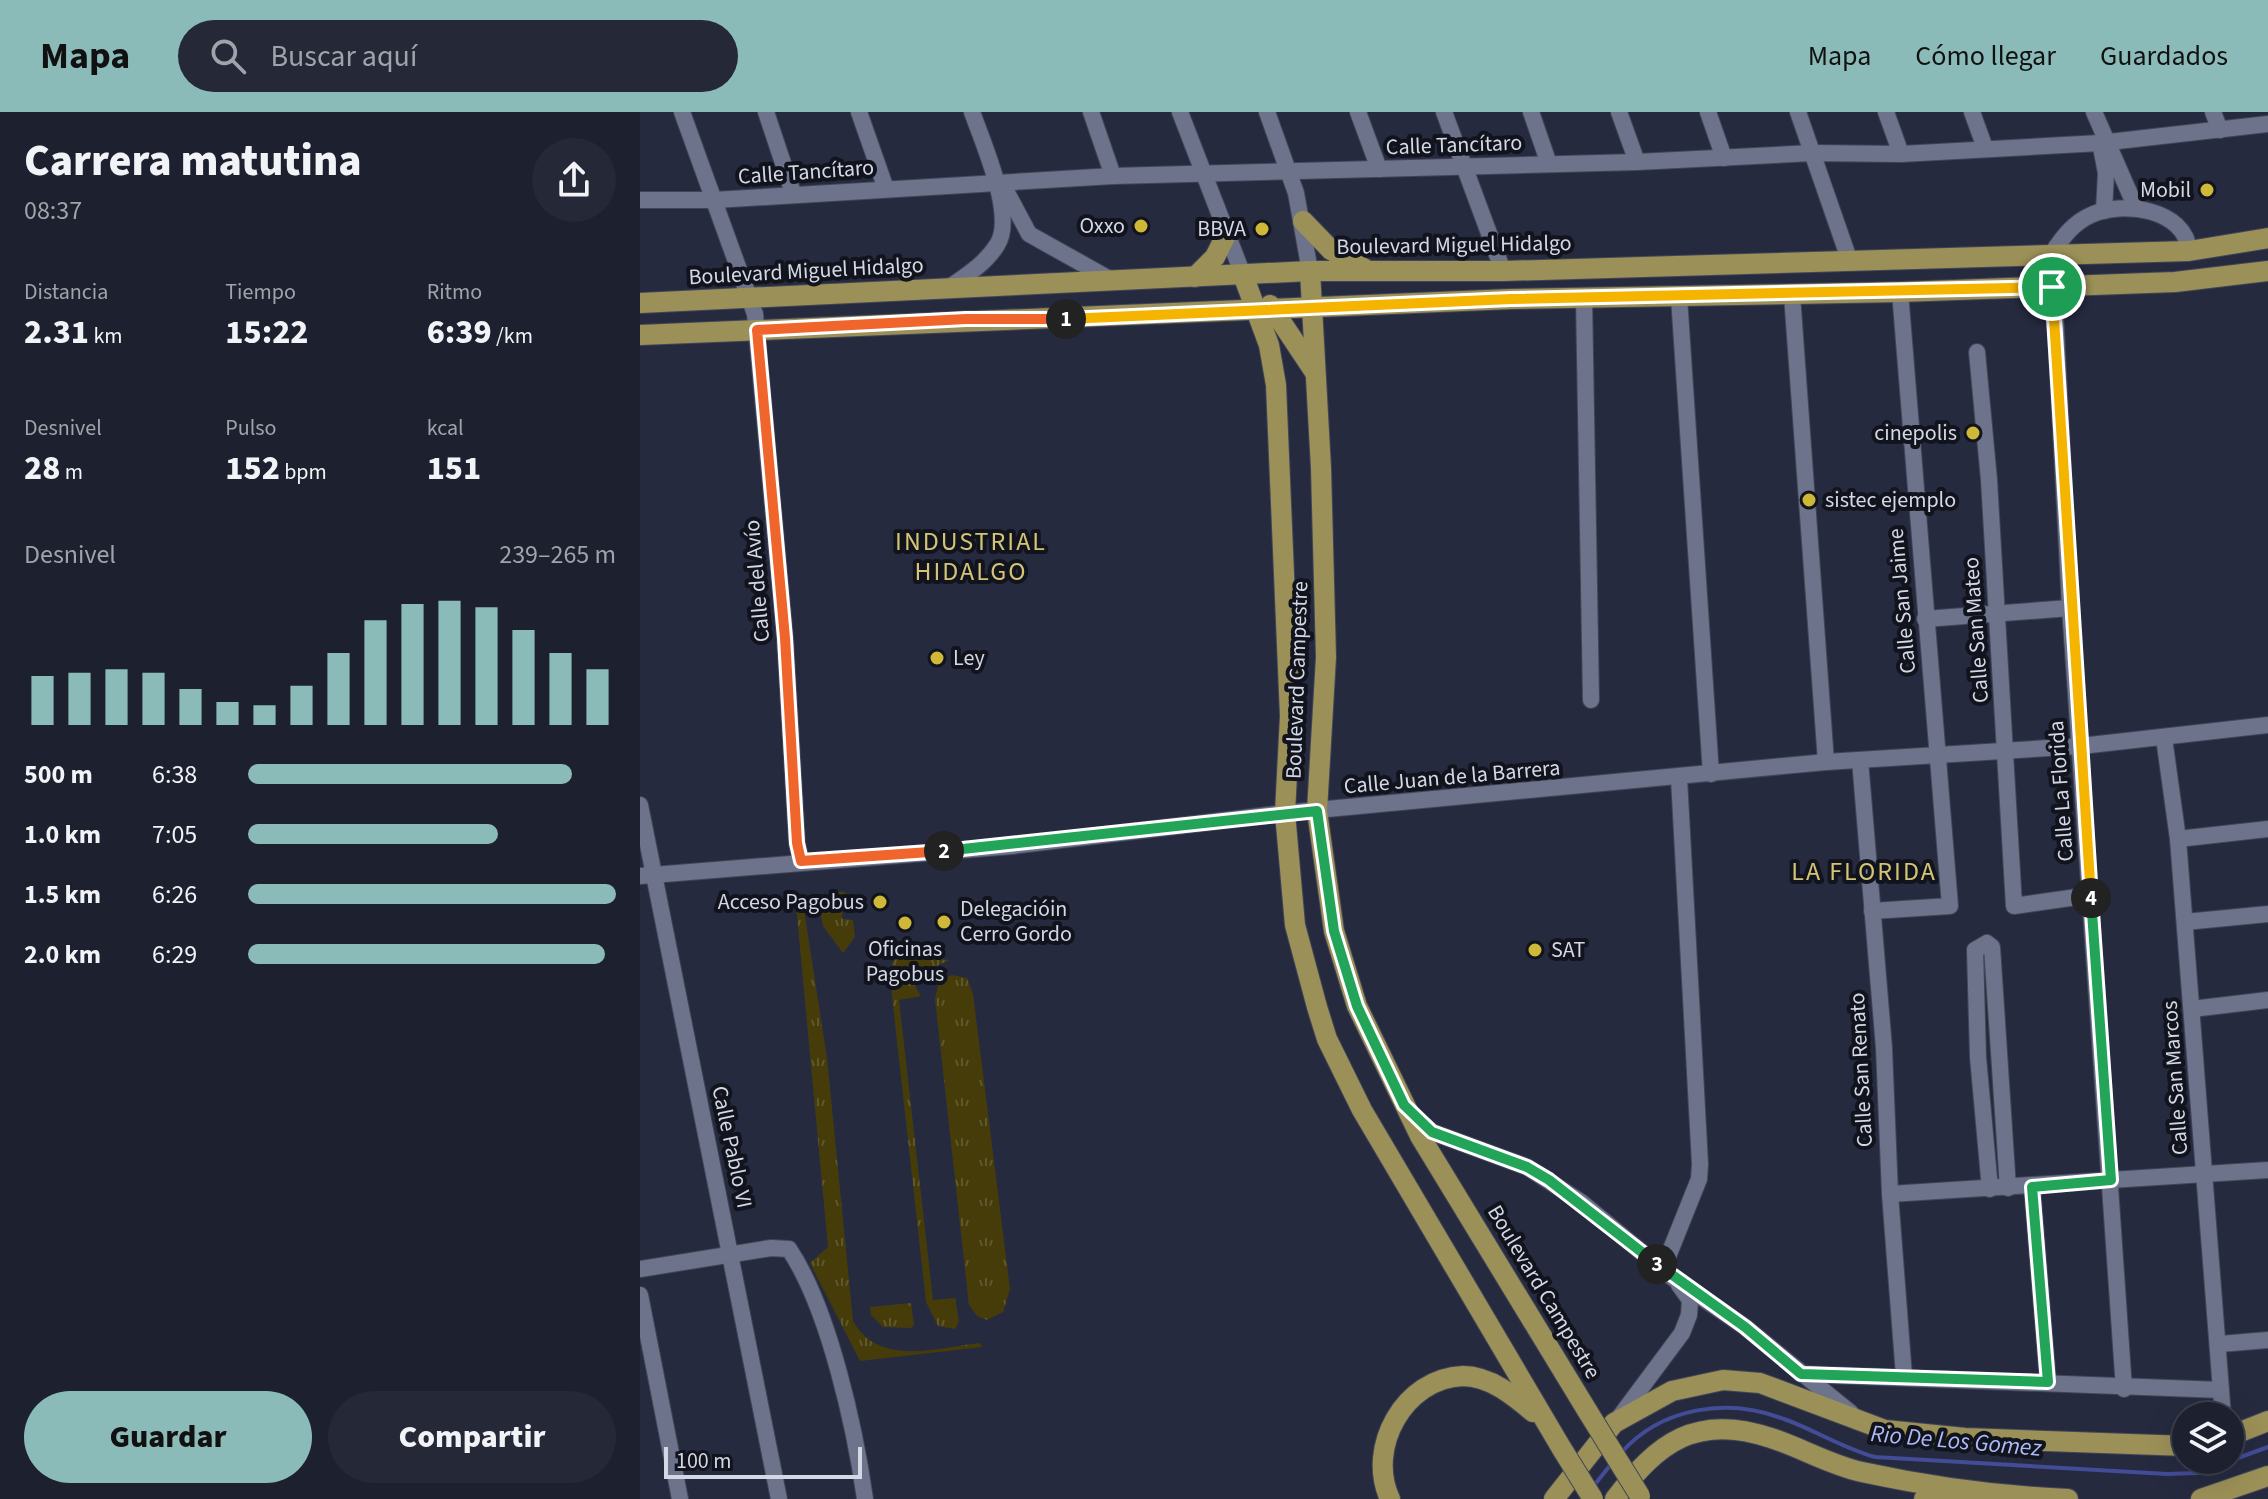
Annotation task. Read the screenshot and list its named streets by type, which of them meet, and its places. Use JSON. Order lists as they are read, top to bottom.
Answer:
{
  "streets": {
    "main road": ["Boulevard Miguel Hidalgo", "Boulevard Campestre"],
    "street": [
      "Calle Tancítaro",
      "Calle del Avío",
      "Calle San Jaime",
      "Calle San Mateo",
      "Calle Juan de la Barrera",
      "Calle La Florida",
      "Calle San Renato",
      "Calle San Marcos",
      "Calle Pablo VI"
    ]
  },
  "crossings": [
    ["Calle Tancítaro", "Calle del Avío"],
    ["Boulevard Miguel Hidalgo", "Calle del Avío"],
    ["Boulevard Miguel Hidalgo", "Boulevard Campestre"],
    ["Boulevard Miguel Hidalgo", "Calle La Florida"],
    ["Calle del Avío", "Calle Juan de la Barrera"],
    ["Calle San Jaime", "Calle Juan de la Barrera"],
    ["Calle San Jaime", "Calle San Renato"],
    ["Calle San Mateo", "Calle Juan de la Barrera"],
    ["Calle San Mateo", "Calle La Florida"],
    ["Boulevard Campestre", "Calle Juan de la Barrera"],
    ["Calle Juan de la Barrera", "Calle La Florida"],
    ["Calle Juan de la Barrera", "Calle San Renato"],
    ["Calle Juan de la Barrera", "Calle San Marcos"],
    ["Calle Juan de la Barrera", "Calle Pablo VI"]
  ],
  "districts": ["INDUSTRIAL HIDALGO", "LA FLORIDA"],
  "water": ["Rio De Los Gomez"],
  "places": [
    "Mobil",
    "Oxxo",
    "BBVA",
    "cinepolis",
    "sistec ejemplo",
    "Ley",
    "Acceso Pagobus",
    "Delegacióin Cerro Gordo",
    "Oficinas Pagobus",
    "SAT"
  ],
  "scale_bar": "100 m",
  "page": {
    "header": "Mapa",
    "search": "Buscar aquí",
    "nav": ["Mapa", "Cómo llegar", "Guardados"],
    "heading": ["Carrera matutina", "08:37"],
    "stats": [
      ["Distancia", "2.31 km"],
      ["Tiempo", "15:22"],
      ["Ritmo", "6:39 /km"],
      ["Desnivel", "28 m"],
      ["Pulso", "152 bpm"],
      ["kcal", "151"]
    ],
    "pins": [
      "1",
      "2",
      "4",
      "3"
    ],
    "chart": ["Desnivel", "239–265 m"],
    "list": [
      {
        "name": "500 m",
        "note": "6:38"
      },
      {
        "name": "1.0 km",
        "note": "7:05"
      },
      {
        "name": "1.5 km",
        "note": "6:26"
      },
      {
        "name": "2.0 km",
        "note": "6:29"
      }
    ],
    "buttons": ["Guardar", "Compartir"],
    "scale": "100 m"
  }
}
